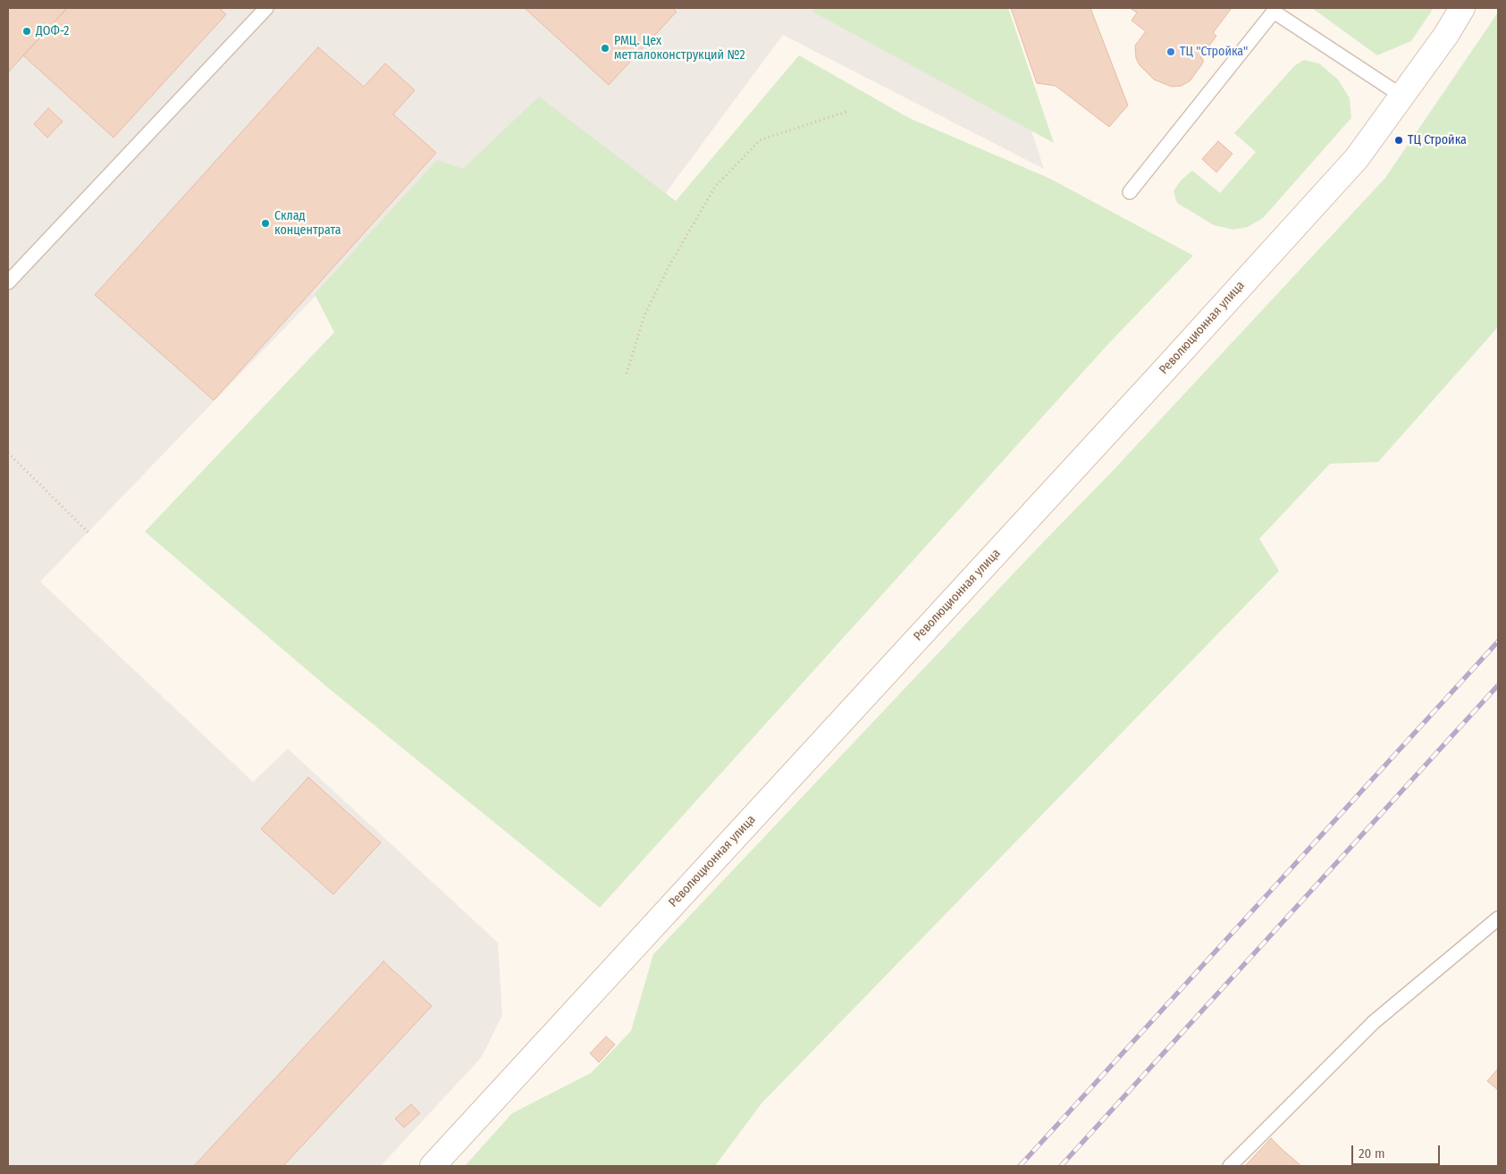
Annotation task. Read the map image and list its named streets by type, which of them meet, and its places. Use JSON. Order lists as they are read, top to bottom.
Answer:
{
  "streets": {
    "street": ["Революционная улица"]
  },
  "places": [
    "ДОФ-2",
    "РМЦ. Цех метталоконструкций №2",
    "ТЦ \"Стройка\"",
    "ТЦ Стройка",
    "Склад концентрата"
  ],
  "scale_bar": "20 m"
}
